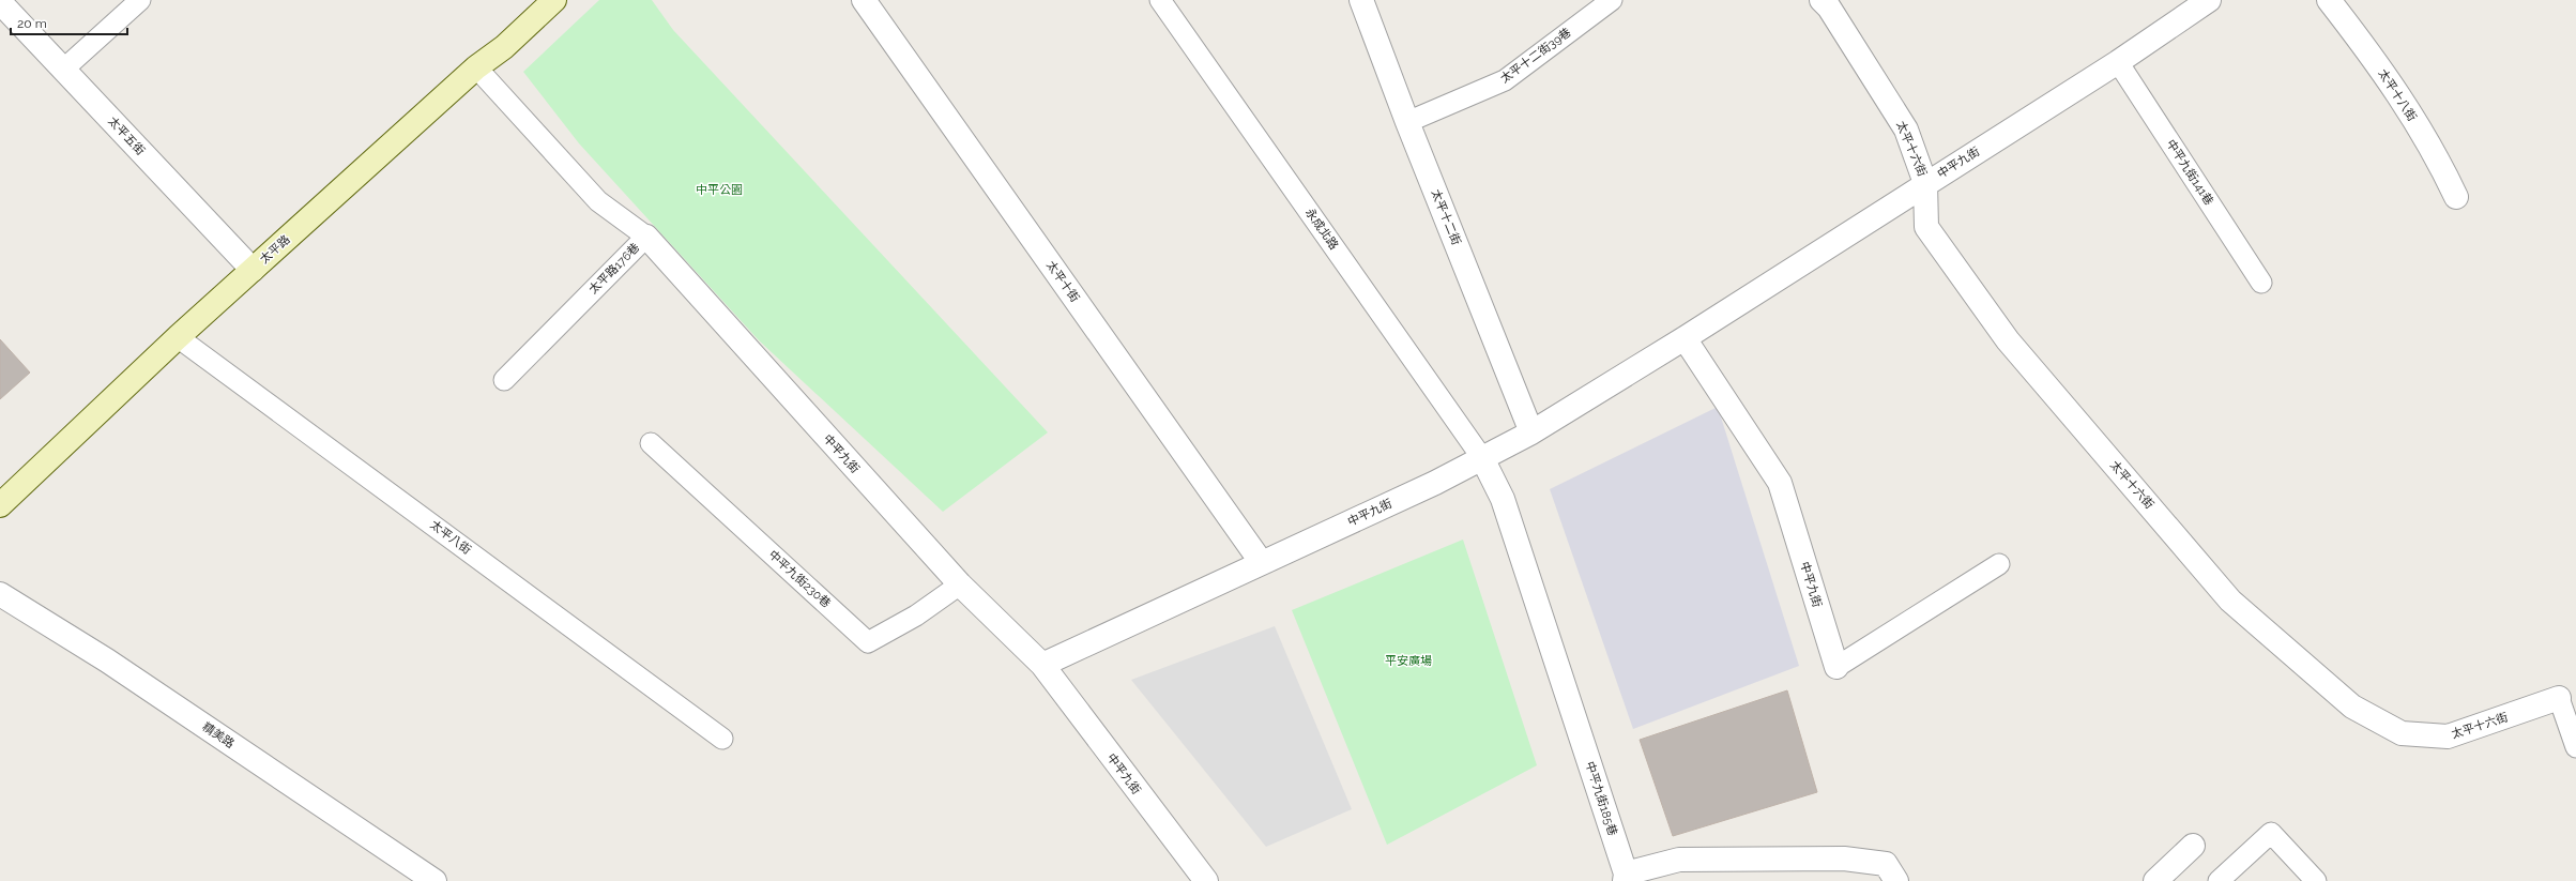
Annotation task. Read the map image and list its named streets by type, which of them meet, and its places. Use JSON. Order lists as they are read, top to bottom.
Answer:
{
  "streets": {
    "street": [
      "太平十八街",
      "太平五街",
      "太平十六街",
      "中平九街",
      "太平十二街",
      "太平路",
      "太平十街",
      "精美路",
      "中平九街185巷"
    ],
    "lane": [
      "太平十二街39巷",
      "中平九街141巷",
      "永成北路",
      "太平路176巷",
      "太平八街",
      "中平九街230巷"
    ]
  },
  "crossings": [
    ["太平十二街39巷", "太平十二街"],
    ["太平五街", "太平路"],
    ["太平十六街", "中平九街"],
    ["中平九街", "中平九街141巷"],
    ["中平九街", "太平十二街"],
    ["中平九街", "永成北路"],
    ["中平九街", "太平路176巷"],
    ["中平九街", "太平十街"],
    ["中平九街", "中平九街230巷"],
    ["中平九街", "中平九街185巷"],
    ["永成北路", "中平九街185巷"],
    ["太平路", "太平路176巷"],
    ["太平路", "太平八街"]
  ],
  "parks": ["中平公園", "平安廣場"],
  "scale_bar": "20 m"
}
